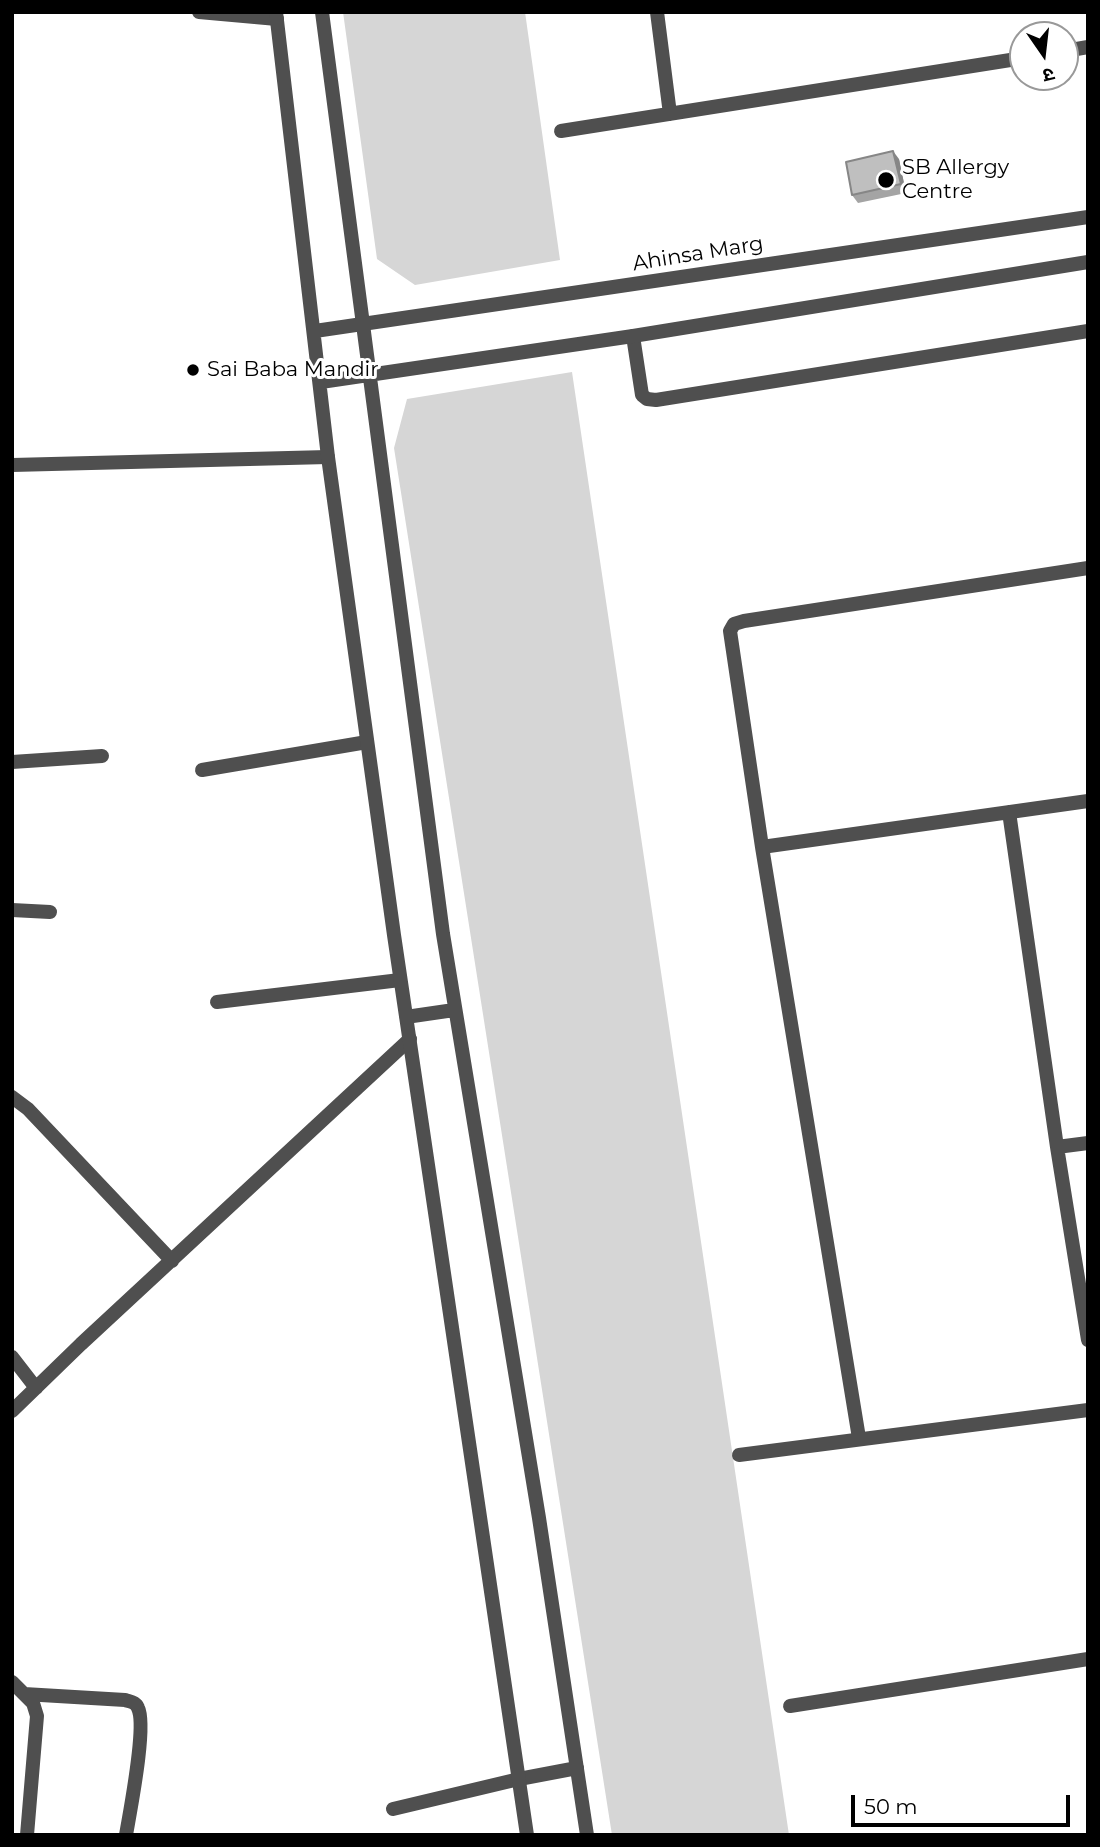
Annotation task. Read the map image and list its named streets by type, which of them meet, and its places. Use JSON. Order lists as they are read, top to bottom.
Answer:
{
  "streets": {
    "street": ["Ahinsa Marg"]
  },
  "places": ["SB Allergy Centre", "Sai Baba Mandir"],
  "scale_bar": "50 m",
  "north": "bottom"
}
